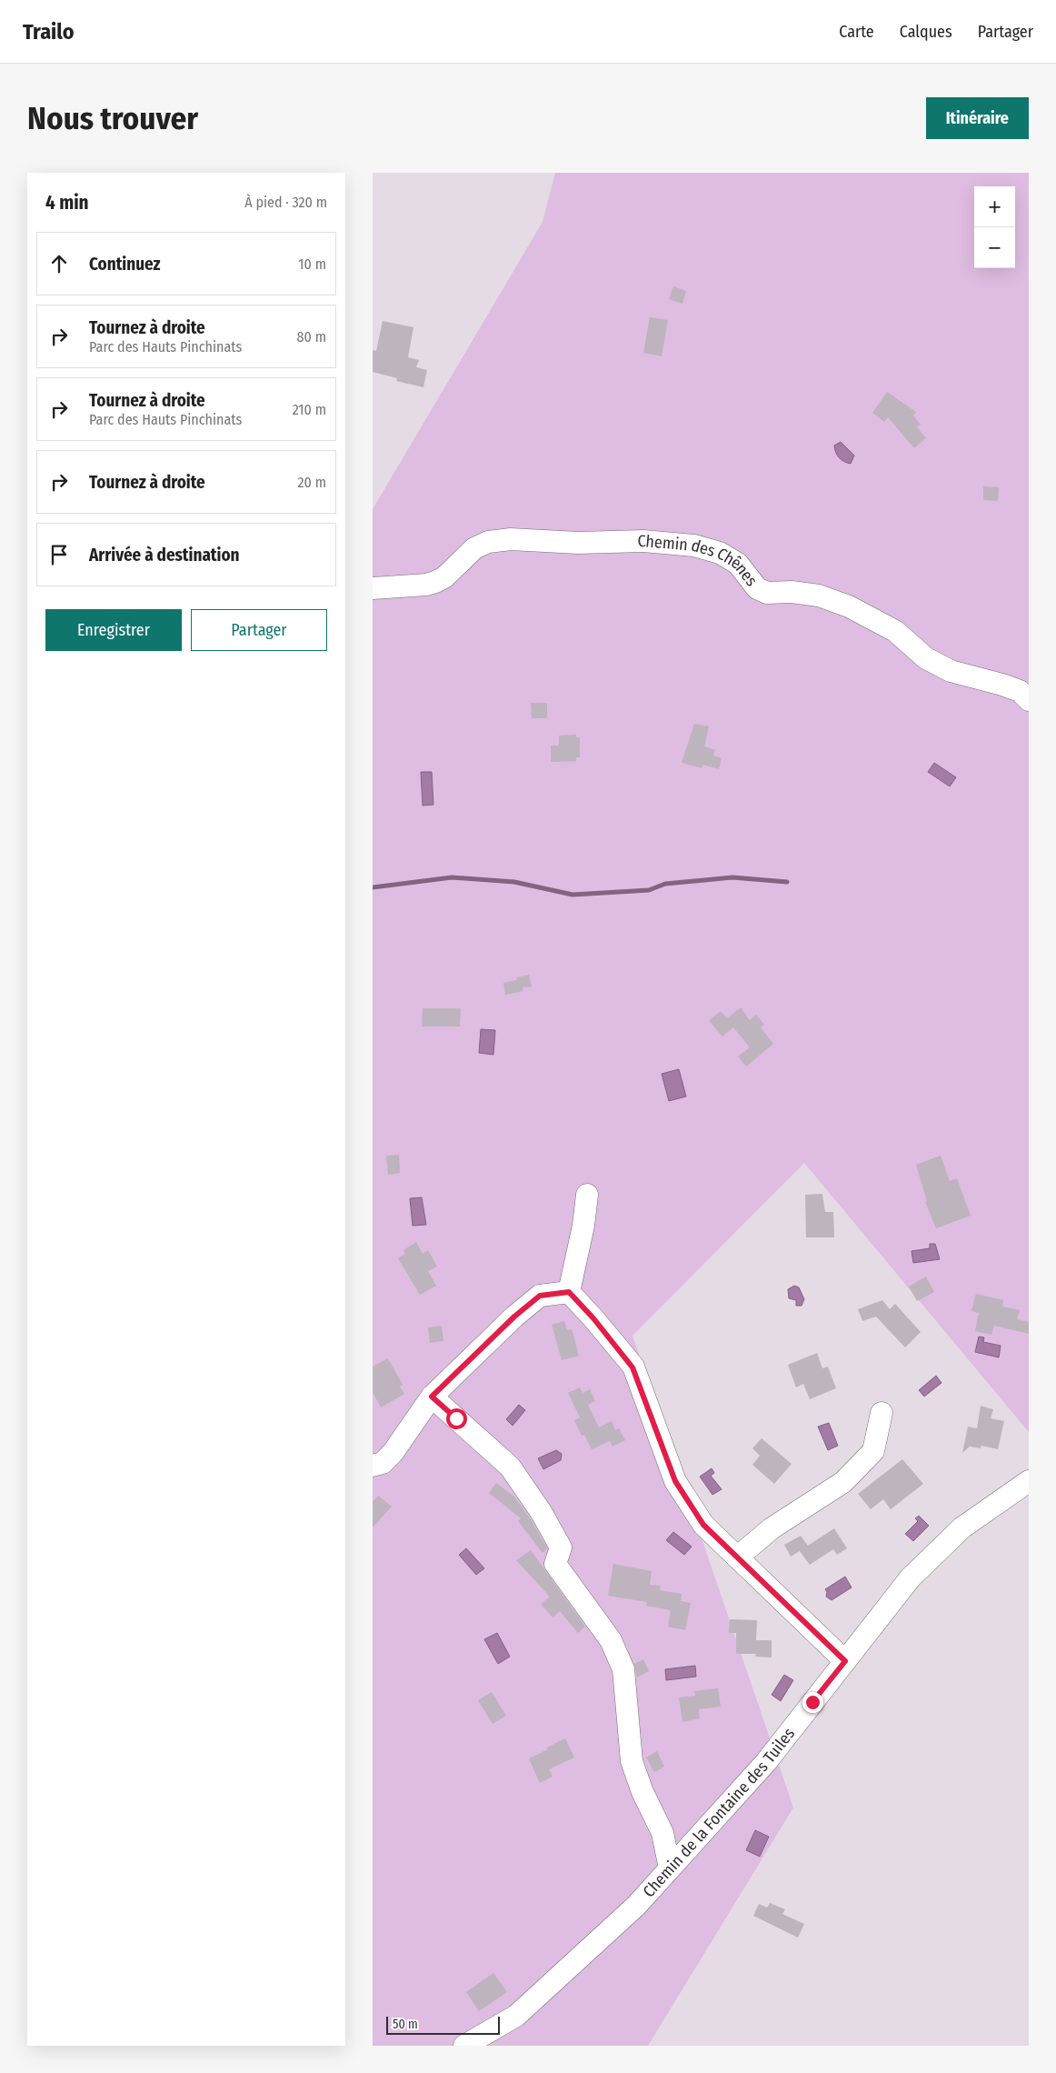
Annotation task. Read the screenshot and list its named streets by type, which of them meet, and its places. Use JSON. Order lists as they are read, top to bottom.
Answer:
{
  "streets": {
    "street": ["Chemin des Chênes", "Chemin de la Fontaine des Tuiles"]
  },
  "scale_bar": "50 m",
  "page": {
    "header": "Trailo",
    "nav": ["Carte", "Calques", "Partager"],
    "buttons": [
      "Itinéraire",
      ["Enregistrer", "Partager"]
    ],
    "title": "Nous trouver",
    "heading": ["4 min", "À pied · 320 m"],
    "map_buttons": ["+", "−"],
    "list": [
      ["Continuez", "10 m"],
      ["Tournez à droite", "Parc des Hauts Pinchinats", "80 m"],
      ["Tournez à droite", "Parc des Hauts Pinchinats", "210 m"],
      ["Tournez à droite", "20 m"],
      "Arrivée à destination"
    ],
    "scale": "50 m"
  }
}
